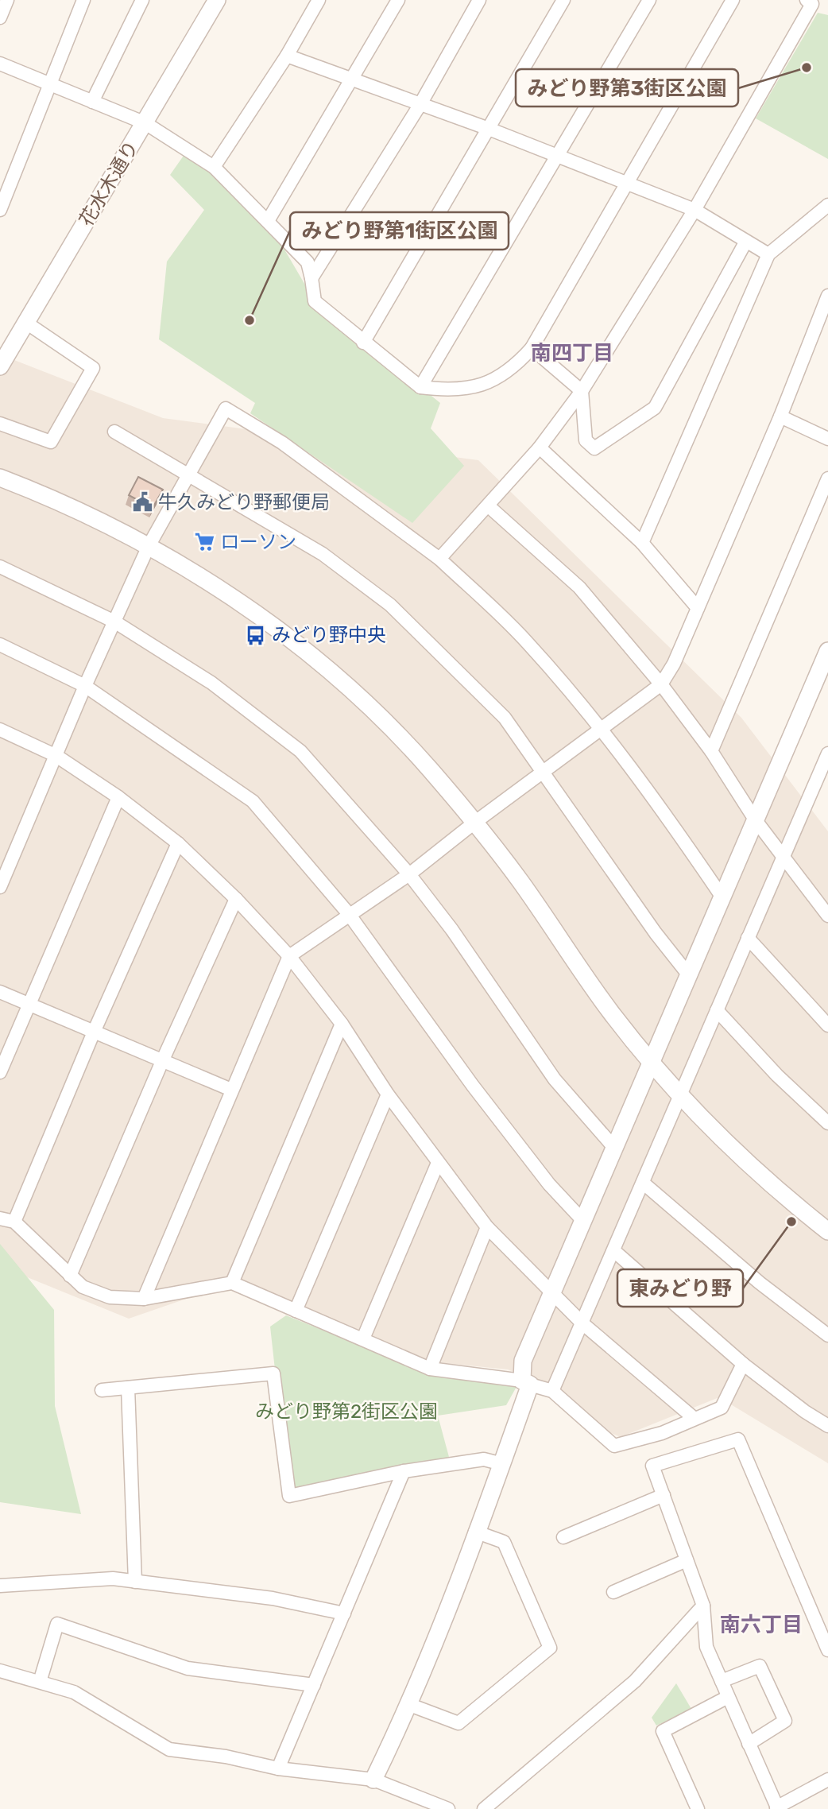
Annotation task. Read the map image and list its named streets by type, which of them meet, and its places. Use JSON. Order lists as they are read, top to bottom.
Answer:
{
  "streets": {
    "street": ["花水木通り"]
  },
  "districts": ["南四丁目", "南六丁目"],
  "parks": ["みどり野第2街区公園"],
  "places": {
    "other": ["みどり野第3街区公園", "みどり野第1街区公園", "東みどり野"],
    "public building": ["牛久みどり野郵便局"],
    "supermarket": ["ローソン"],
    "bus stop": ["みどり野中央"]
  }
}
